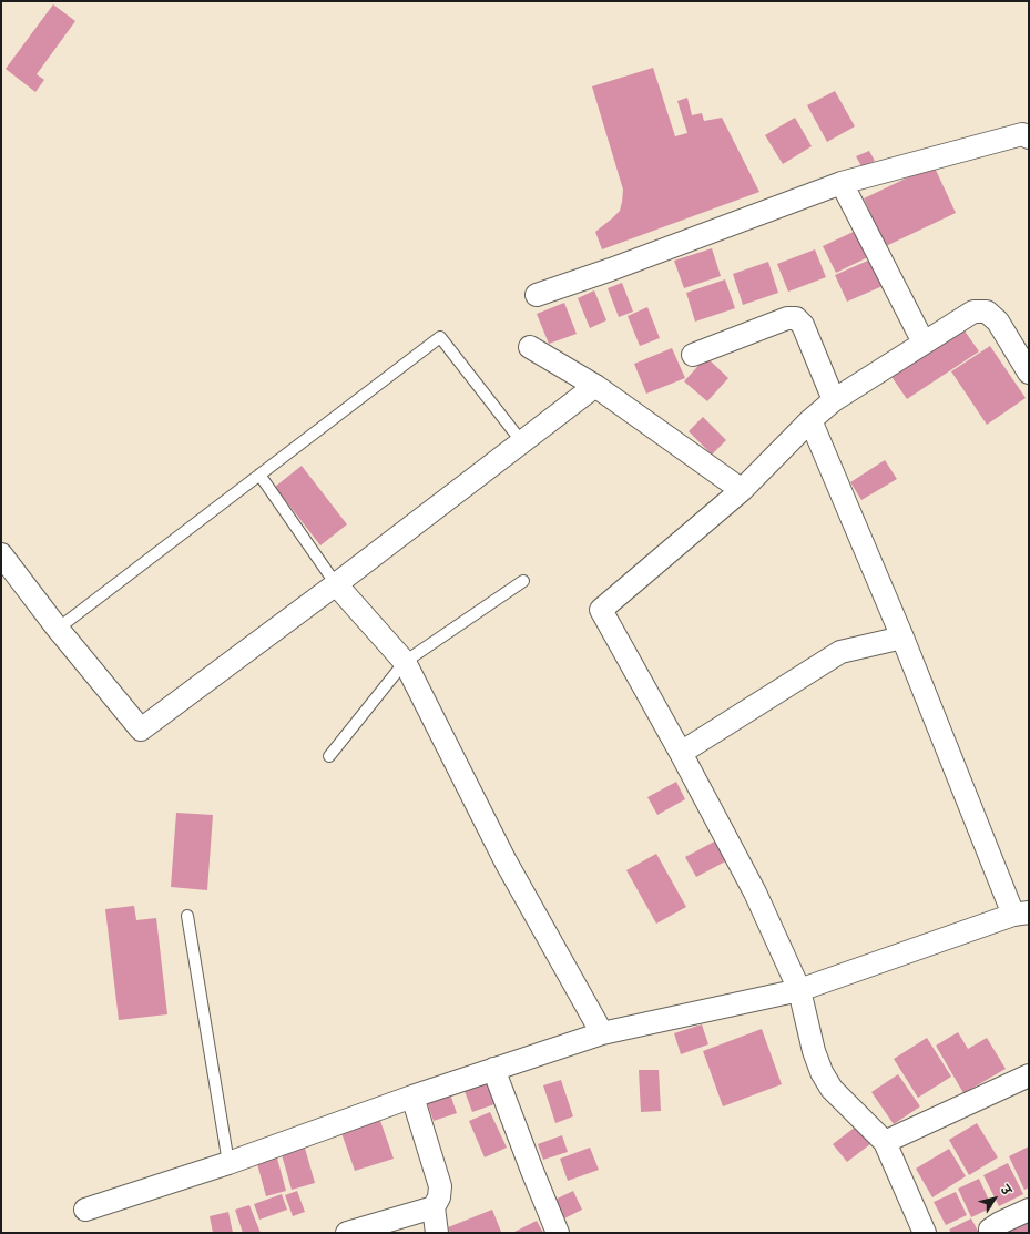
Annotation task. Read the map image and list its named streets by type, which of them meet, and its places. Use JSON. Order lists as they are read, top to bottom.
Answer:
{
  "north": "top right"
}
